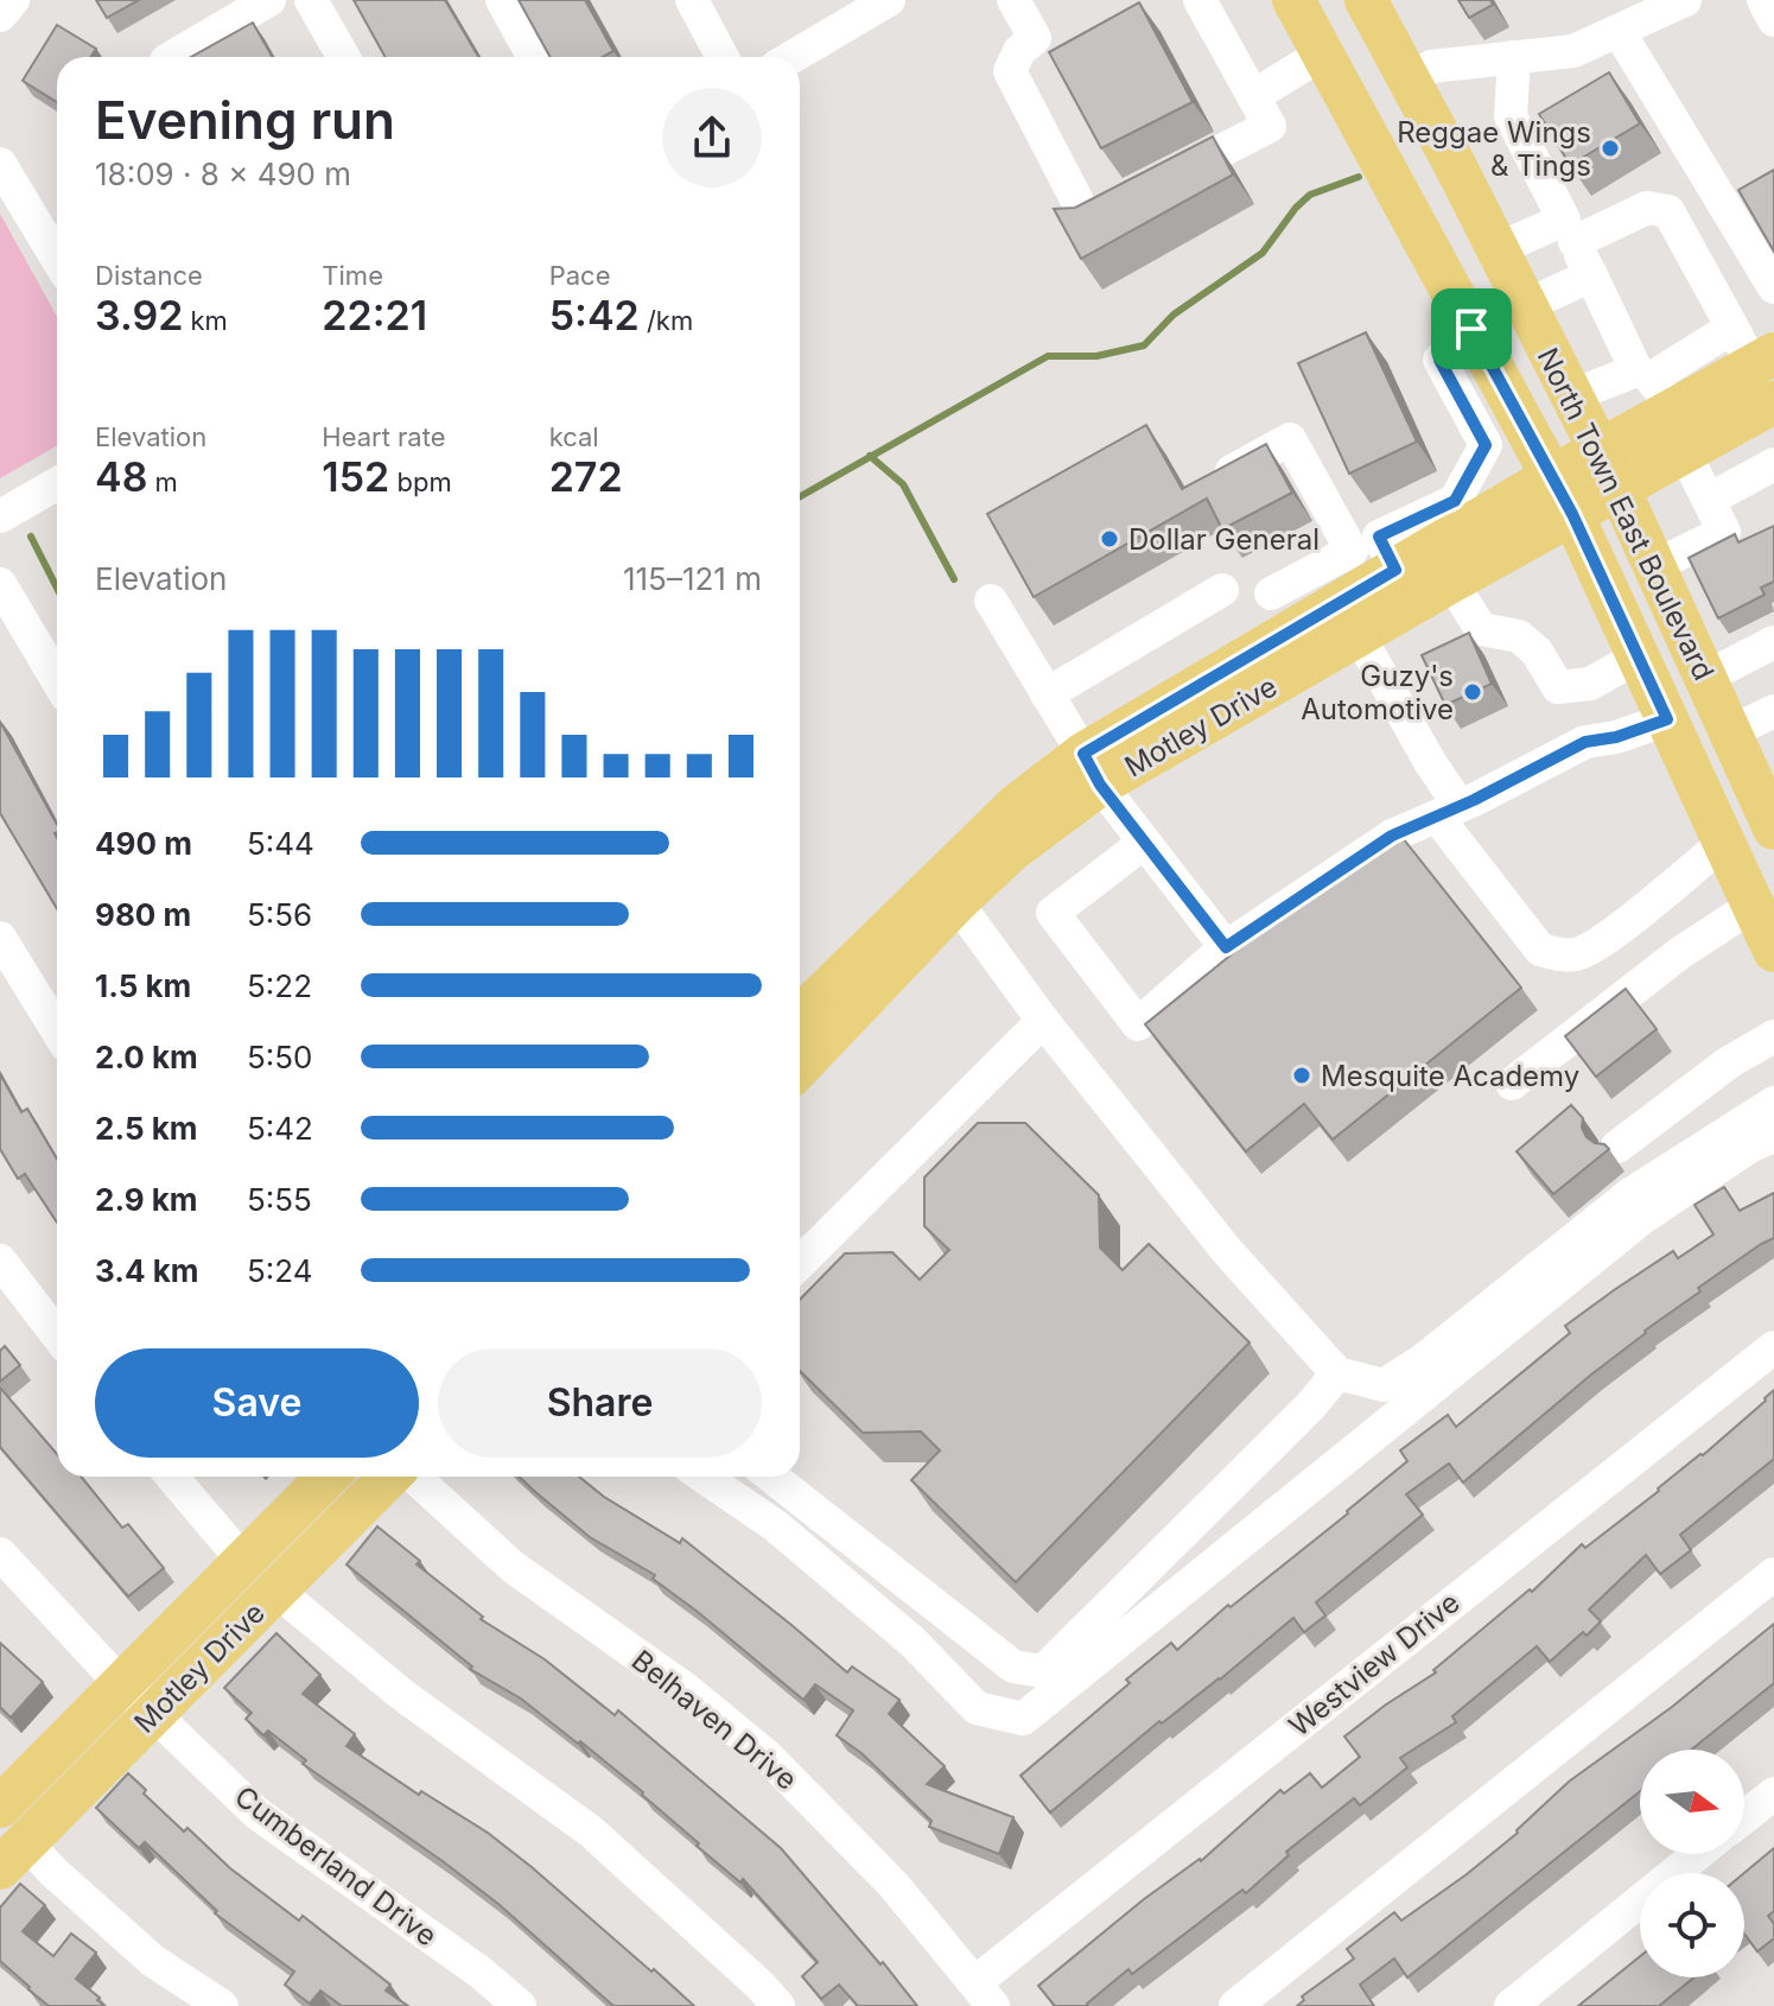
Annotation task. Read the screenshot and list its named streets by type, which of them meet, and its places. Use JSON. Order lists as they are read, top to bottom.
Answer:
{
  "streets": {
    "main road": ["North Town East Boulevard", "Motley Drive"],
    "street": ["Westview Drive", "Belhaven Drive", "Cumberland Drive"]
  },
  "crossings": [
    ["North Town East Boulevard", "Motley Drive"],
    ["Motley Drive", "Cumberland Drive"],
    ["Westview Drive", "Belhaven Drive"]
  ],
  "places": [
    "Reggae Wings & Tings",
    "Dollar General",
    "Guzy's Automotive",
    "Mesquite Academy"
  ],
  "north": "right",
  "page": {
    "heading": ["Evening run", "18:09 · 8 × 490 m"],
    "stats": [
      ["Distance", "3.92 km"],
      ["Time", "22:21"],
      ["Pace", "5:42 /km"],
      ["Elevation", "48 m"],
      ["Heart rate", "152 bpm"],
      ["kcal", "272"]
    ],
    "chart": ["Elevation", "115–121 m"],
    "list": [
      {
        "name": "490 m",
        "note": "5:44"
      },
      {
        "name": "980 m",
        "note": "5:56"
      },
      {
        "name": "1.5 km",
        "note": "5:22"
      },
      {
        "name": "2.0 km",
        "note": "5:50"
      },
      {
        "name": "2.5 km",
        "note": "5:42"
      },
      {
        "name": "2.9 km",
        "note": "5:55"
      },
      {
        "name": "3.4 km",
        "note": "5:24"
      }
    ],
    "buttons": ["Save", "Share"]
  }
}
